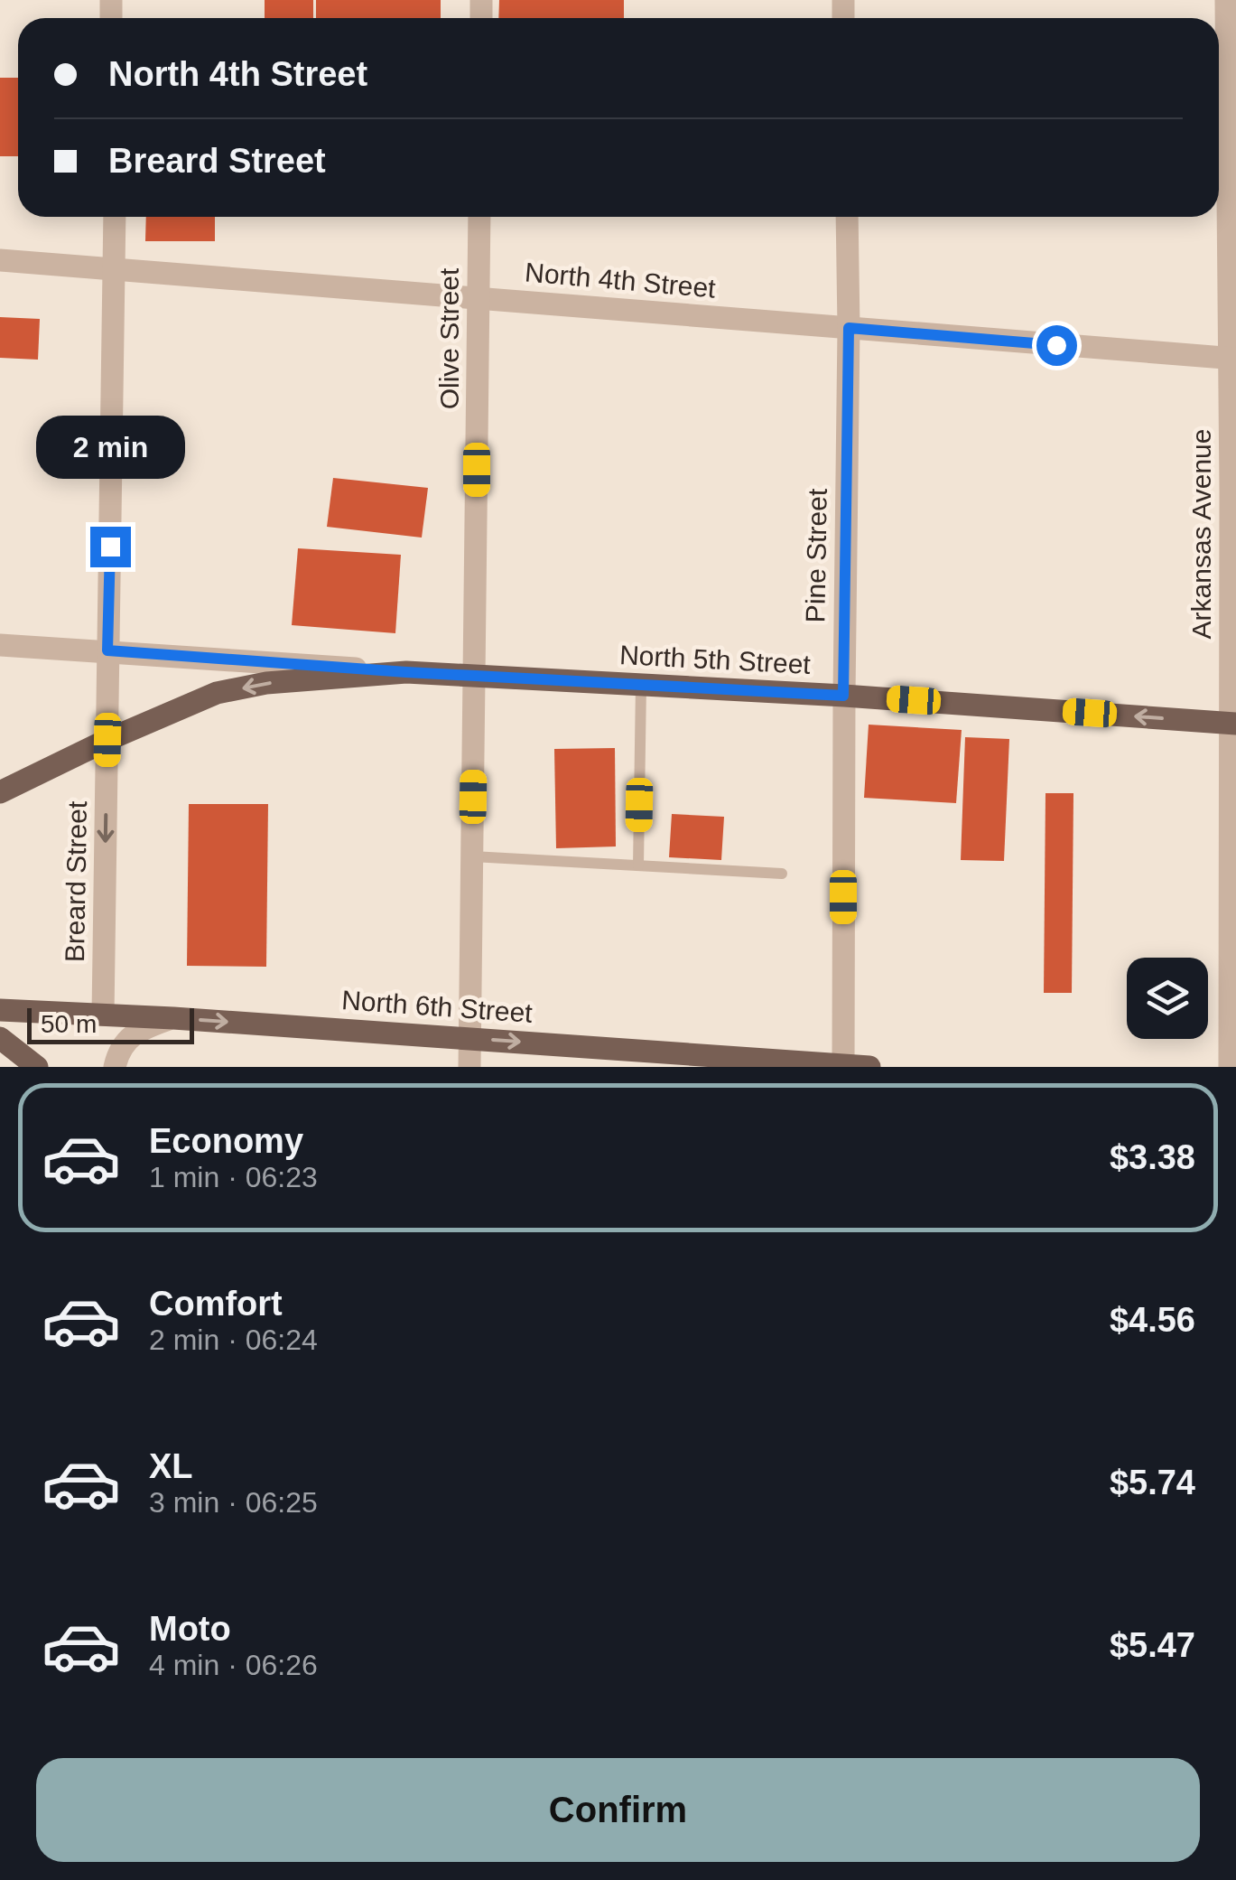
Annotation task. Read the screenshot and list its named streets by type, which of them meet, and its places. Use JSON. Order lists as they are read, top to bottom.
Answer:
{
  "streets": {
    "main road": ["North 5th Street", "North 6th Street"],
    "street": [
      "North 4th Street",
      "Olive Street",
      "Arkansas Avenue",
      "Pine Street",
      "Breard Street"
    ]
  },
  "crossings": [
    ["North 4th Street", "Olive Street"],
    ["North 4th Street", "Arkansas Avenue"],
    ["North 4th Street", "Pine Street"],
    ["North 4th Street", "Breard Street"],
    ["Olive Street", "North 5th Street"],
    ["Olive Street", "North 6th Street"],
    ["Arkansas Avenue", "North 5th Street"],
    ["Pine Street", "North 5th Street"],
    ["Pine Street", "North 6th Street"],
    ["North 5th Street", "Breard Street"],
    ["Breard Street", "North 6th Street"]
  ],
  "one_way": ["North 6th Street"],
  "scale_bar": "50 m",
  "page": {
    "banner": ["North 4th Street", "Breard Street"],
    "bubble": "2 min",
    "scale": "50 m",
    "list": [
      {
        "name": "Economy",
        "note": "1 min · 06:23",
        "value": "$3.38"
      },
      {
        "name": "Comfort",
        "note": "2 min · 06:24",
        "value": "$4.56"
      },
      {
        "name": "XL",
        "note": "3 min · 06:25",
        "value": "$5.74"
      },
      {
        "name": "Moto",
        "note": "4 min · 06:26",
        "value": "$5.47"
      }
    ],
    "buttons": "Confirm"
  }
}
